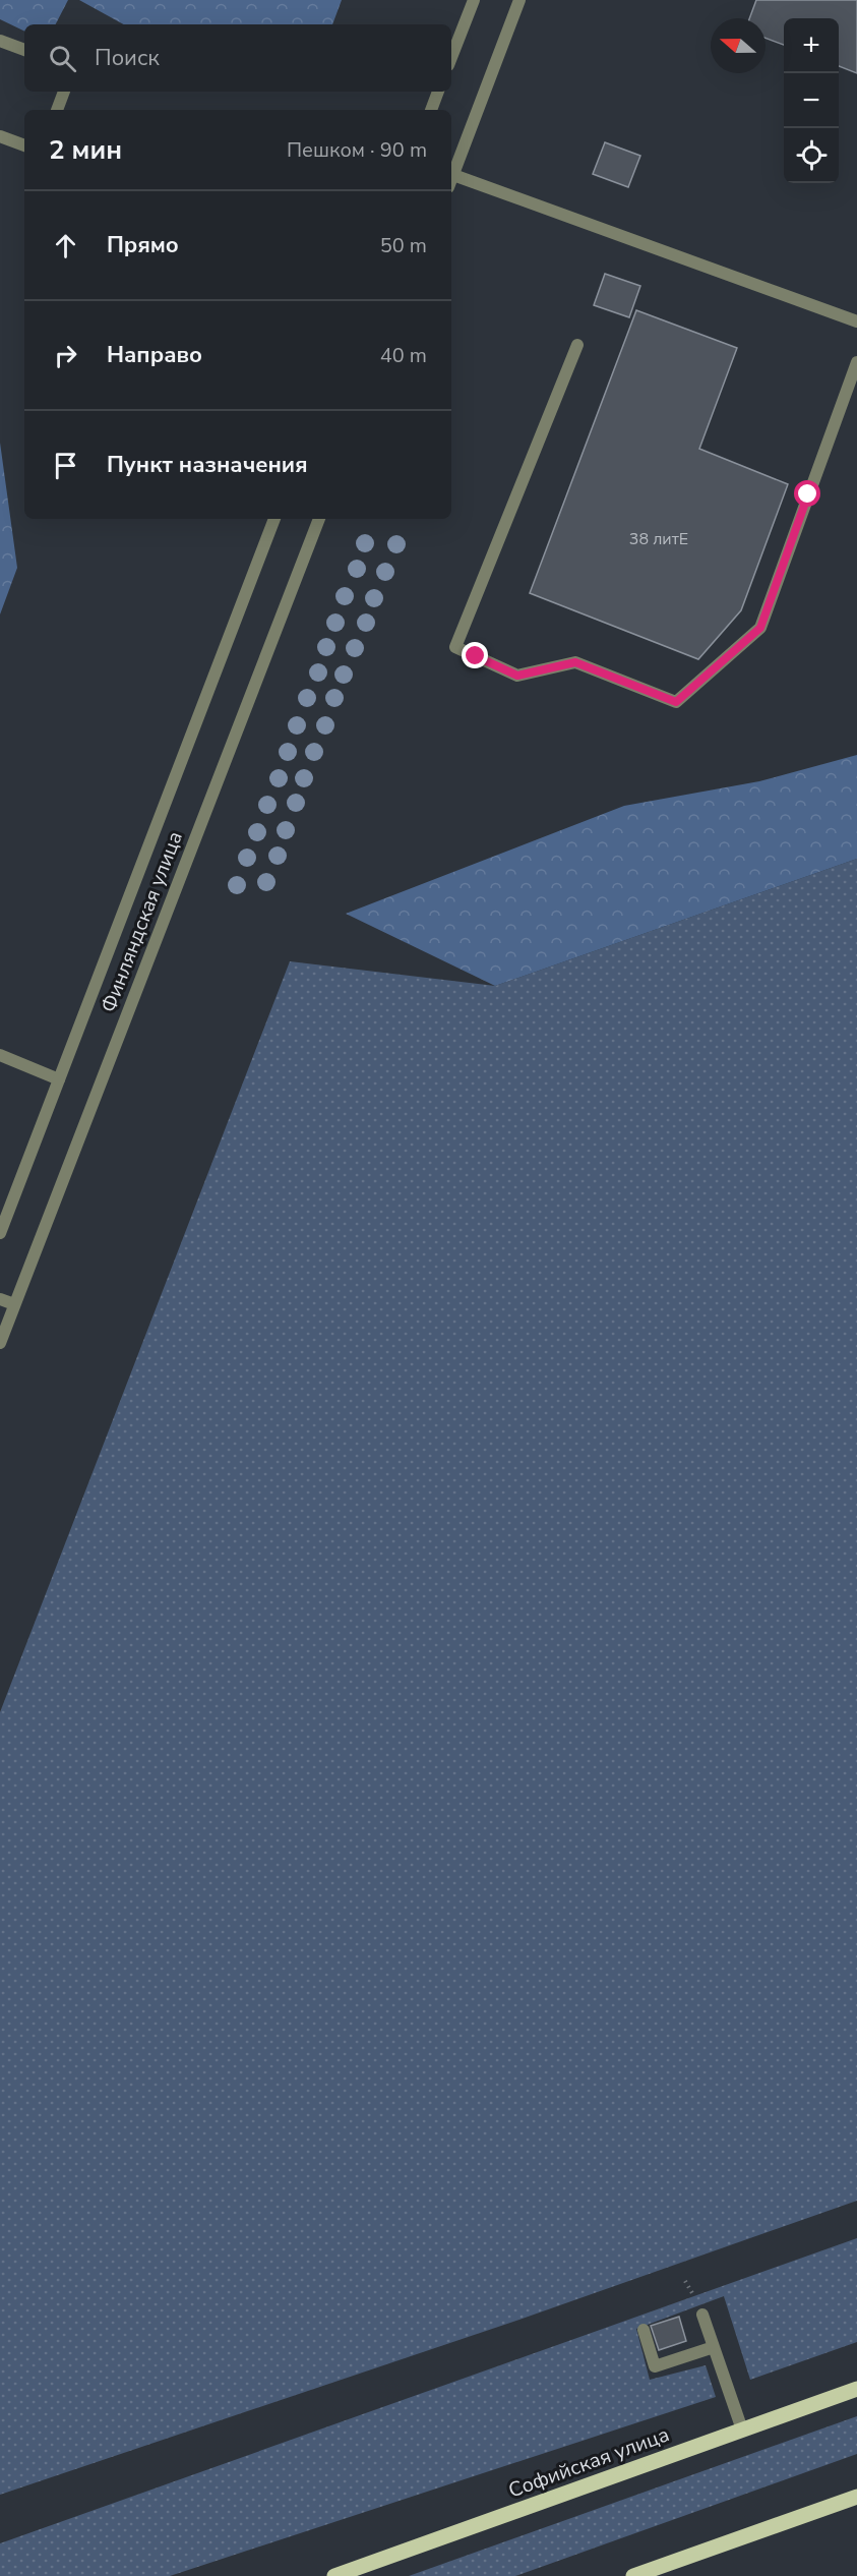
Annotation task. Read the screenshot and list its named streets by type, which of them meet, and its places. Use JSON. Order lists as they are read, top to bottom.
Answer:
{
  "streets": {
    "main road": ["Софийская улица"],
    "street": ["Финляндская улица"]
  },
  "house_numbers": ["38 литЕ"],
  "north": "left",
  "page": {
    "map_buttons": ["+", "−"],
    "search": "Поиск",
    "heading": ["2 мин", "Пешком · 90 m"],
    "list": [
      ["Прямо", "50 m"],
      ["Направо", "40 m"],
      "Пункт назначения"
    ]
  }
}
